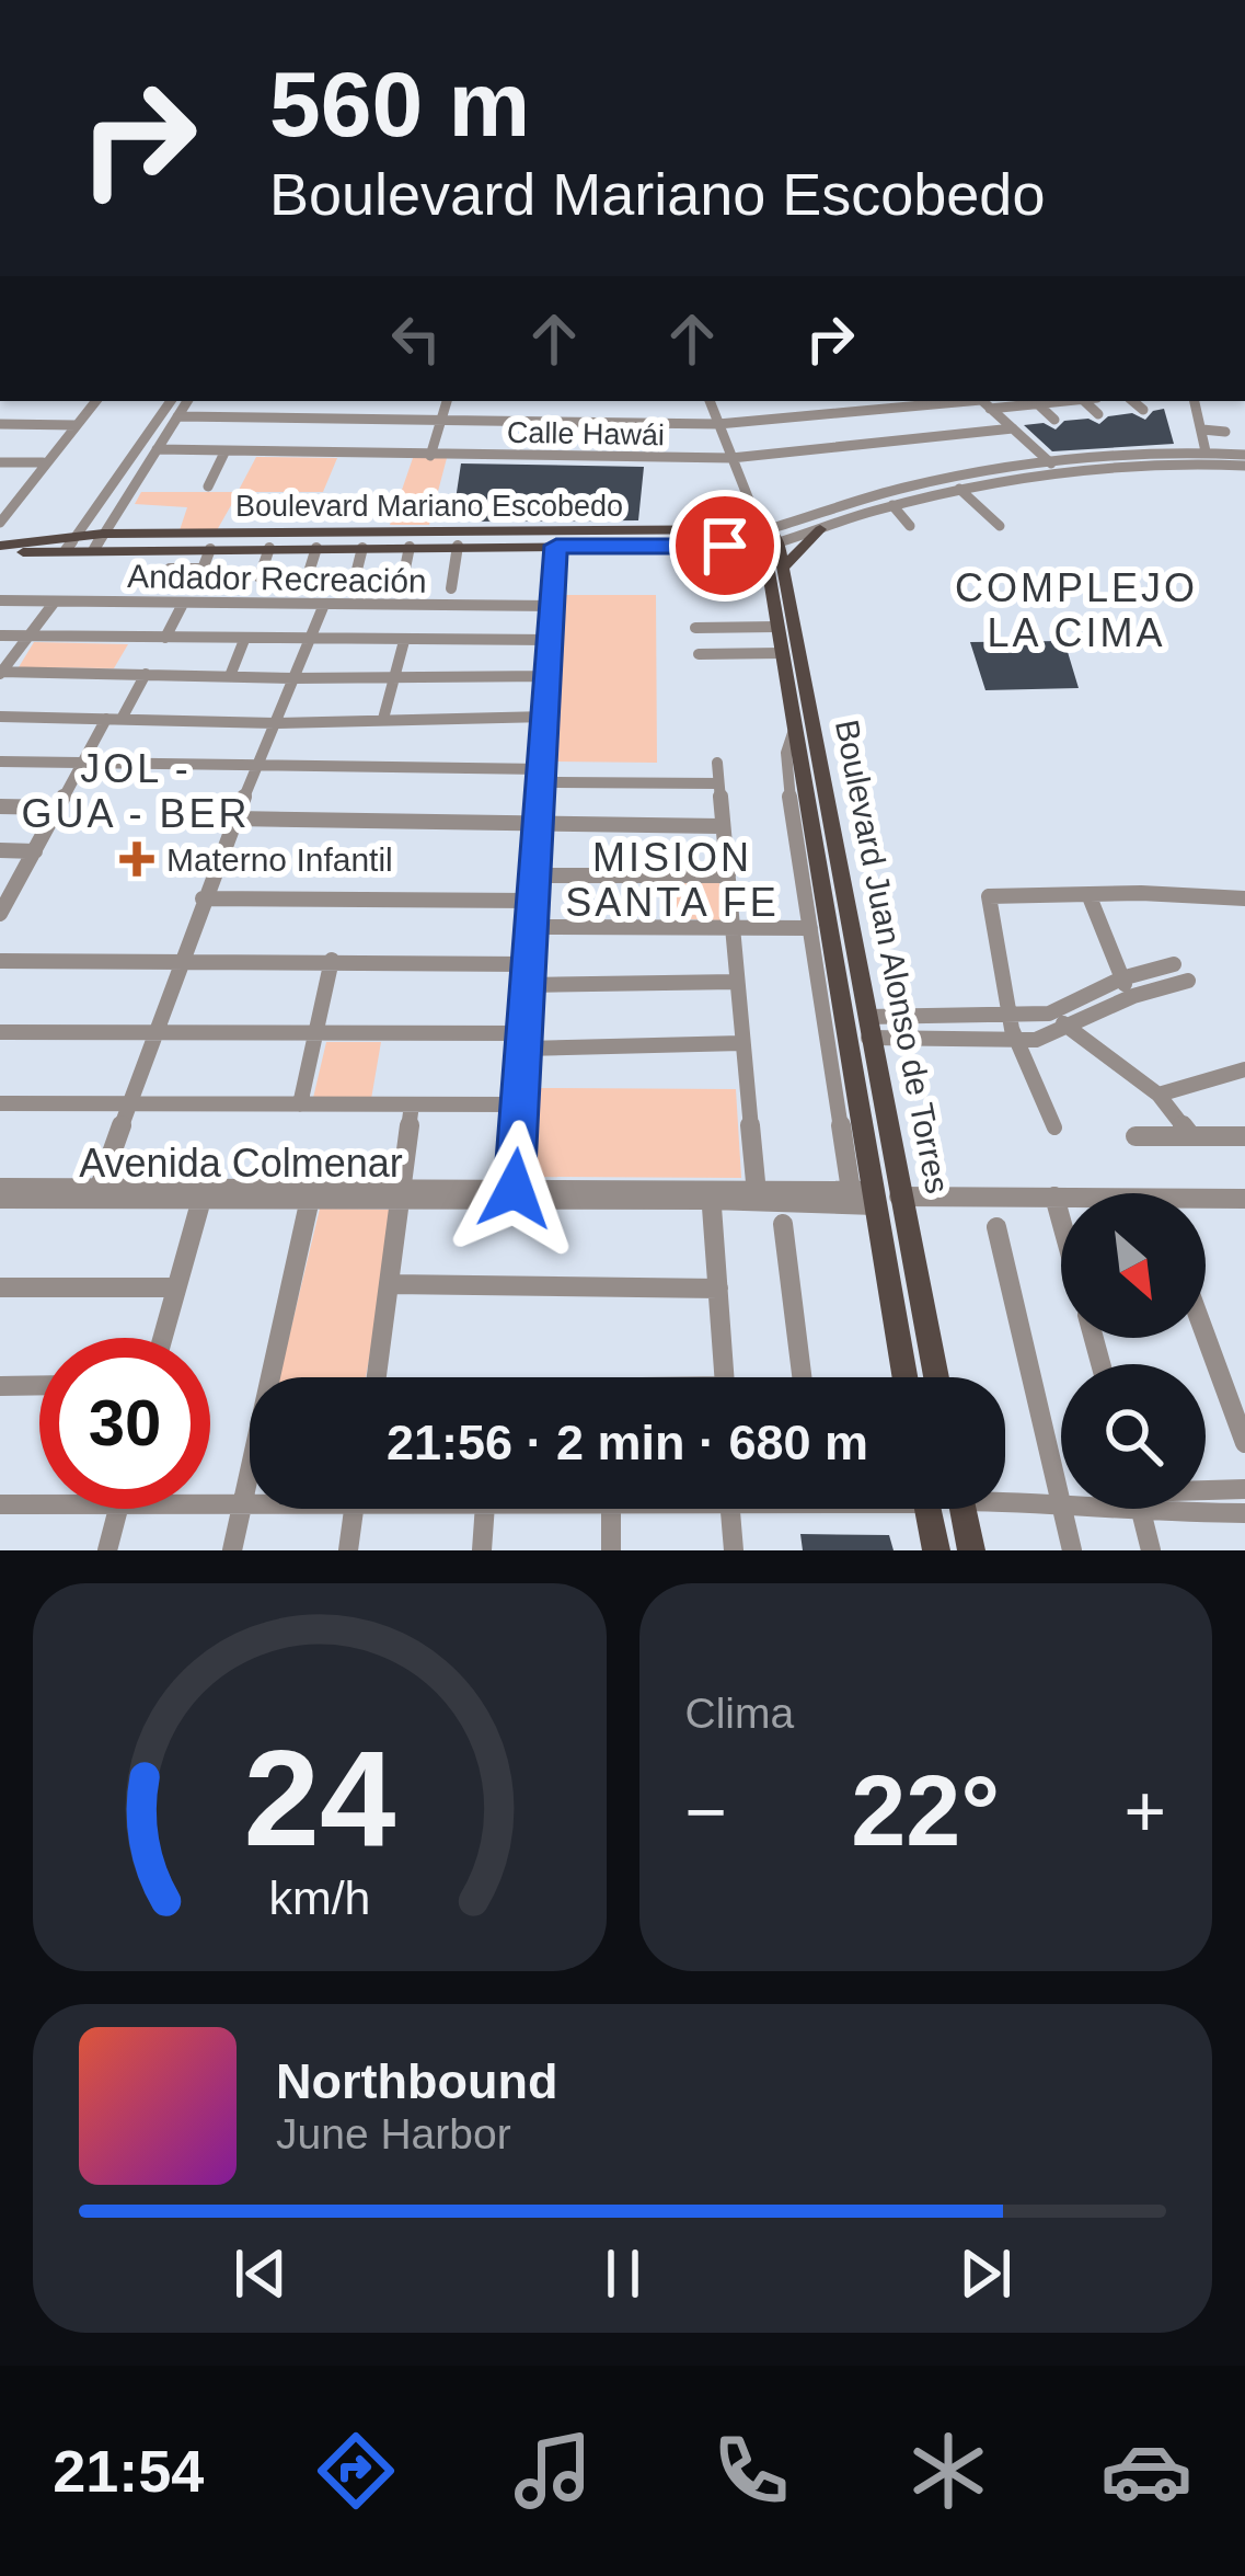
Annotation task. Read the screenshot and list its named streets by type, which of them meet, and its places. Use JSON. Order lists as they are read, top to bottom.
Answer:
{
  "streets": {
    "main road": ["Boulevard Mariano Escobedo", "Boulevard Juan Alonso de Torres"],
    "street": ["Calle Hawái", "Andador Recreación", "Avenida Colmenar"]
  },
  "crossings": [
    ["Boulevard Mariano Escobedo", "Boulevard Juan Alonso de Torres"],
    ["Boulevard Juan Alonso de Torres", "Avenida Colmenar"]
  ],
  "districts": ["COMPLEJO LA CIMA", "JOL - GUA - BER", "MISION SANTA FE"],
  "places": {
    "health": ["Materno Infantil"]
  },
  "north": "bottom right",
  "page": {
    "turn": ["560 m", "Boulevard Mariano Escobedo"],
    "limit": "30",
    "trip": "21:56 · 2 min · 680 m",
    "tile": "Clima",
    "heat": ["−", "22°", "+"],
    "song": ["Northbound", "June Harbor"],
    "tabs": "21:54",
    "gauge": ["24", "km/h"]
  }
}
